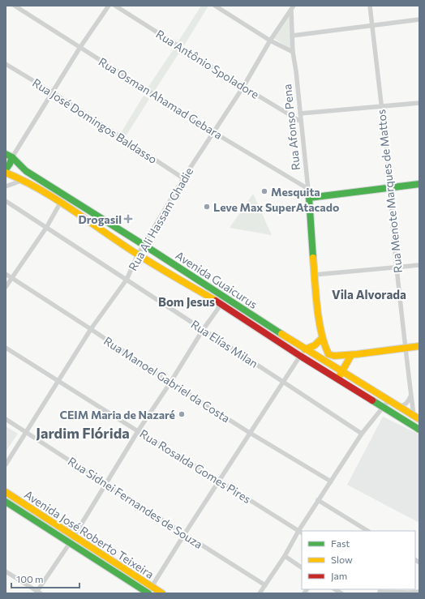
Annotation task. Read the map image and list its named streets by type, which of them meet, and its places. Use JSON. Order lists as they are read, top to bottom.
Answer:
{
  "streets": {
    "main road": ["Rua Afonso Pena", "Avenida Guaicurus", "Avenida José Roberto Teixeira"],
    "street": [
      "Rua Antônio Spoladore",
      "Rua Osman Ahamad Gebara",
      "Rua José Domingos Baldasso",
      "Rua Menote Marques de Mattos",
      "Rua Ali Hassam Ghadie",
      "Rua Elías Milan",
      "Rua Manoel Gabriel da Costa",
      "Rua Rosalda Gomes Pires",
      "Rua Sidnei Fernandes de Souza"
    ]
  },
  "crossings": [
    ["Rua Antônio Spoladore", "Rua Afonso Pena"],
    ["Rua Antônio Spoladore", "Rua Ali Hassam Ghadie"],
    ["Rua Osman Ahamad Gebara", "Rua Afonso Pena"],
    ["Rua Osman Ahamad Gebara", "Rua Ali Hassam Ghadie"],
    ["Rua José Domingos Baldasso", "Rua Ali Hassam Ghadie"],
    ["Rua Afonso Pena", "Rua Ali Hassam Ghadie"],
    ["Rua Menote Marques de Mattos", "Avenida Guaicurus"],
    ["Rua Ali Hassam Ghadie", "Avenida Guaicurus"],
    ["Rua Ali Hassam Ghadie", "Rua Elías Milan"],
    ["Rua Ali Hassam Ghadie", "Rua Manoel Gabriel da Costa"],
    ["Rua Ali Hassam Ghadie", "Rua Rosalda Gomes Pires"],
    ["Rua Ali Hassam Ghadie", "Rua Sidnei Fernandes de Souza"]
  ],
  "districts": ["Vila Alvorada", "Bom Jesus", "Jardim Flórida"],
  "places": {
    "other": ["Mesquita", "Leve Max SuperAtacado", "CEIM Maria de Nazaré"],
    "health": ["Drogasil"]
  },
  "legend": ["Fast", "Slow", "Jam"],
  "scale_bar": "100 m"
}
